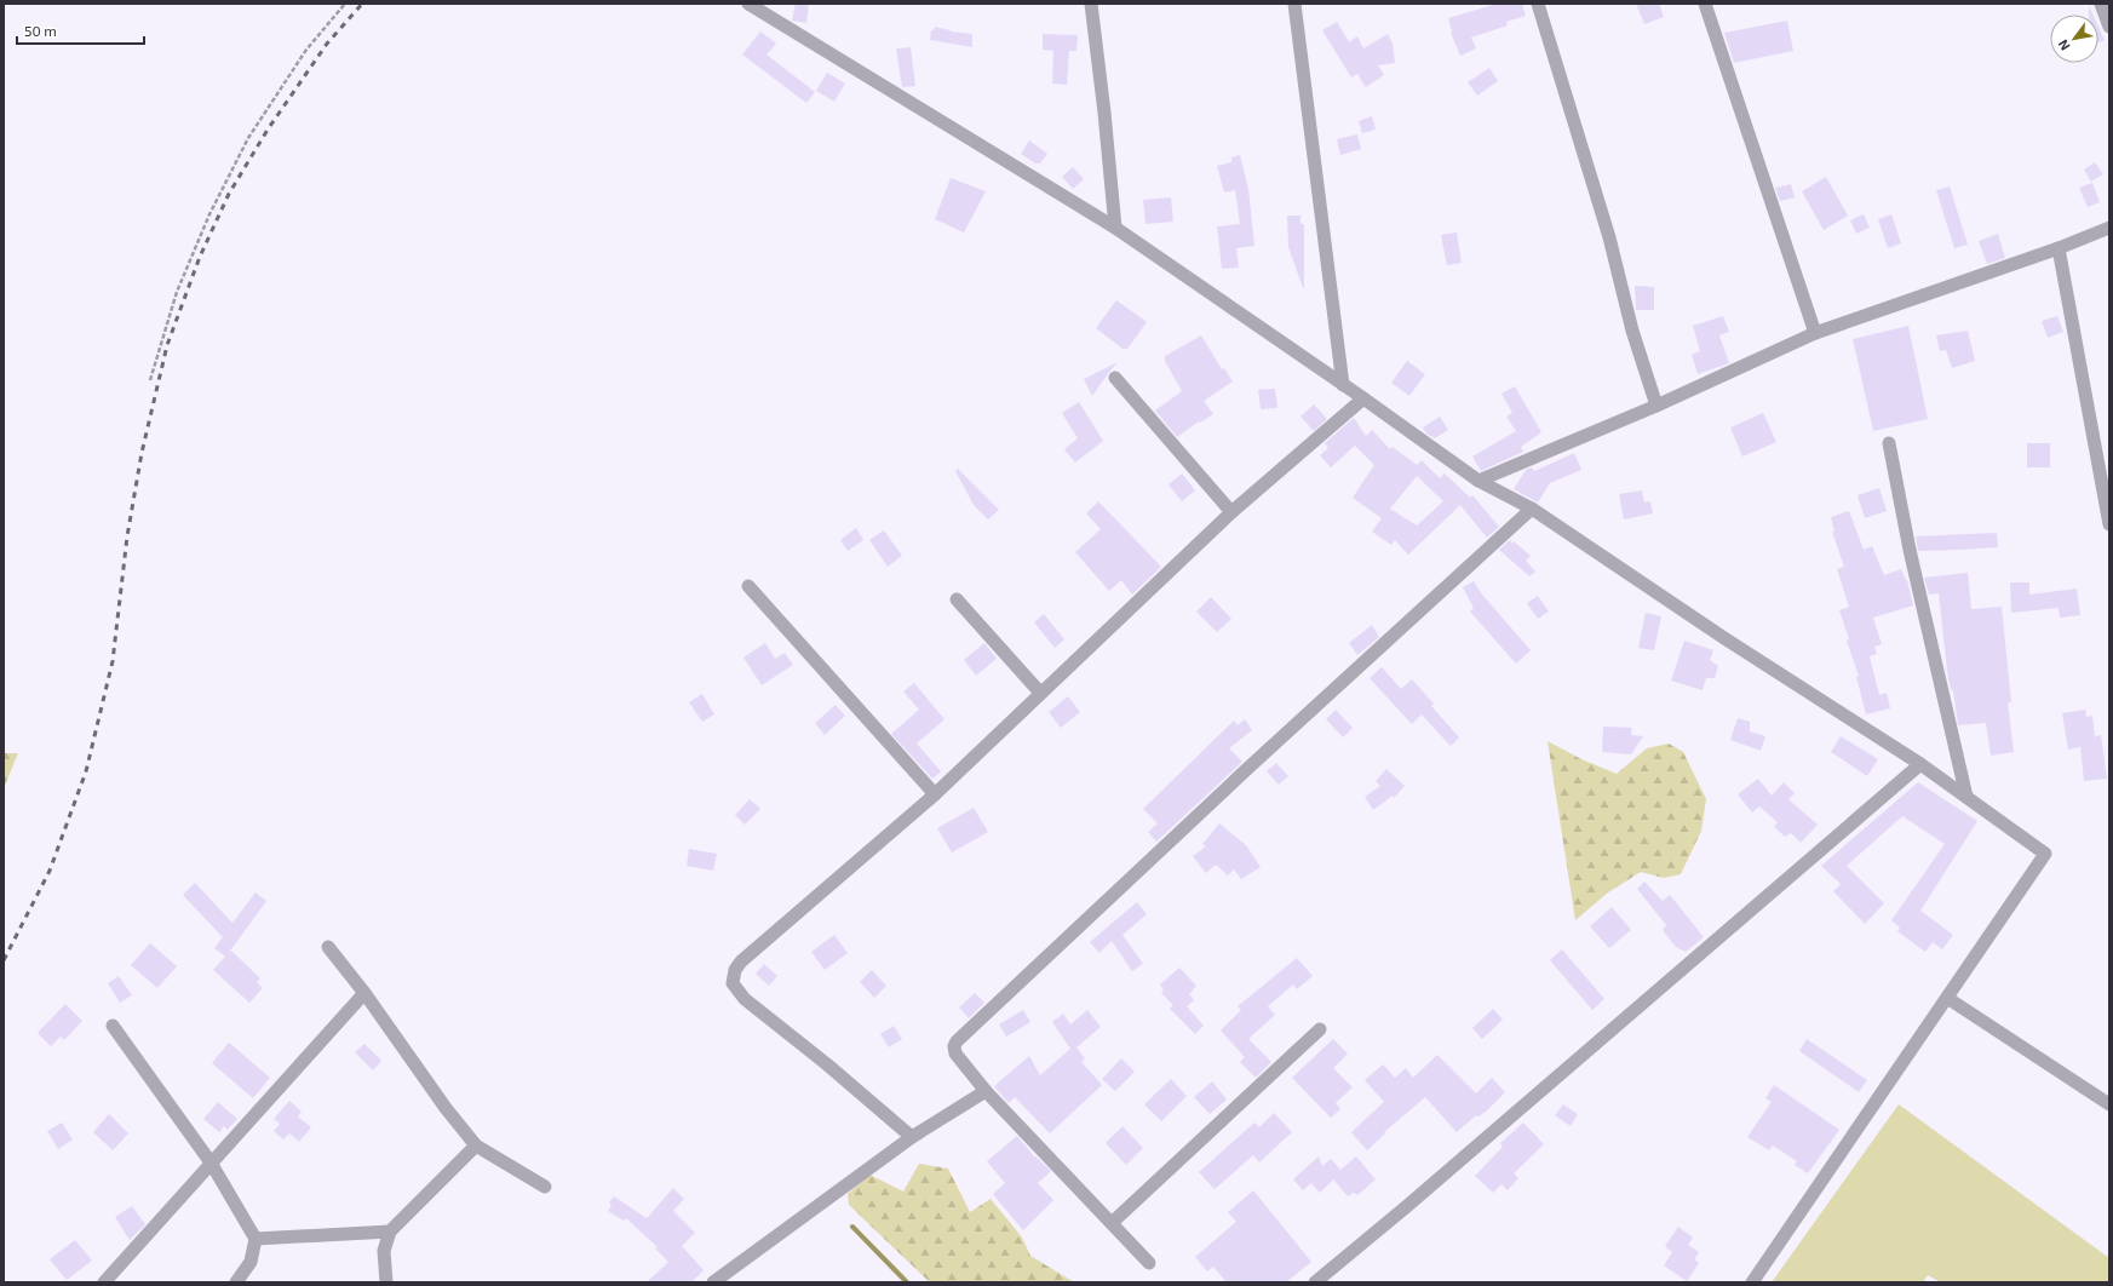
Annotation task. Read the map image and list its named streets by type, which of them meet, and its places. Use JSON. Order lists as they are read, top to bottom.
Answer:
{
  "scale_bar": "50 m",
  "north": "bottom left"
}
